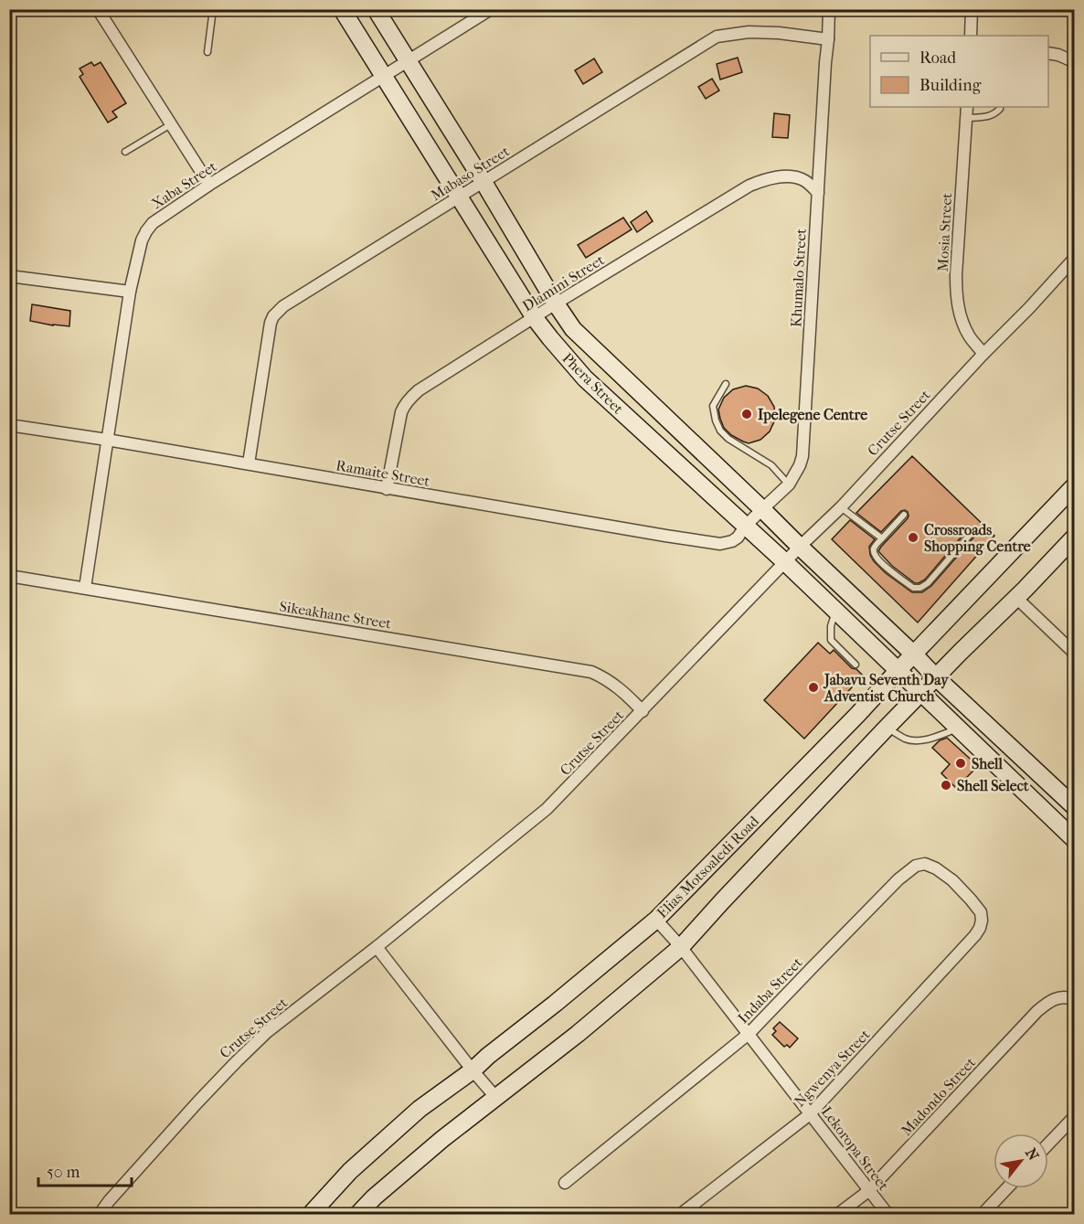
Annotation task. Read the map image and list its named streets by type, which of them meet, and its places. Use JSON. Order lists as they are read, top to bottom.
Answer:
{
  "streets": {
    "main road": ["Phera Street", "Elias Motsoaledi Road"],
    "street": [
      "Mabaso Street",
      "Xaba Street",
      "Mosia Street",
      "Khumalo Street",
      "Dlamini Street",
      "Crutse Street",
      "Ramaite Street",
      "Sikeakhane Street",
      "Indaba Street",
      "Ngwenya Street",
      "Madondo Street",
      "Lekoropa Street"
    ]
  },
  "crossings": [
    ["Mabaso Street", "Khumalo Street"],
    ["Mabaso Street", "Phera Street"],
    ["Mabaso Street", "Ramaite Street"],
    ["Xaba Street", "Phera Street"],
    ["Xaba Street", "Ramaite Street"],
    ["Xaba Street", "Sikeakhane Street"],
    ["Mosia Street", "Crutse Street"],
    ["Khumalo Street", "Dlamini Street"],
    ["Khumalo Street", "Phera Street"],
    ["Khumalo Street", "Ramaite Street"],
    ["Dlamini Street", "Phera Street"],
    ["Dlamini Street", "Ramaite Street"],
    ["Phera Street", "Crutse Street"],
    ["Phera Street", "Ramaite Street"],
    ["Phera Street", "Elias Motsoaledi Road"],
    ["Crutse Street", "Sikeakhane Street"],
    ["Elias Motsoaledi Road", "Lekoropa Street"],
    ["Indaba Street", "Ngwenya Street"],
    ["Indaba Street", "Lekoropa Street"],
    ["Ngwenya Street", "Lekoropa Street"],
    ["Madondo Street", "Lekoropa Street"]
  ],
  "places": [
    "Ipelegene Centre",
    "Crossroads Shopping Centre",
    "Jabavu Seventh Day Adventist Church",
    "Shell",
    "Shell Select"
  ],
  "legend": ["Road", "Building"],
  "scale_bar": "50 m",
  "north": "top right"
}
